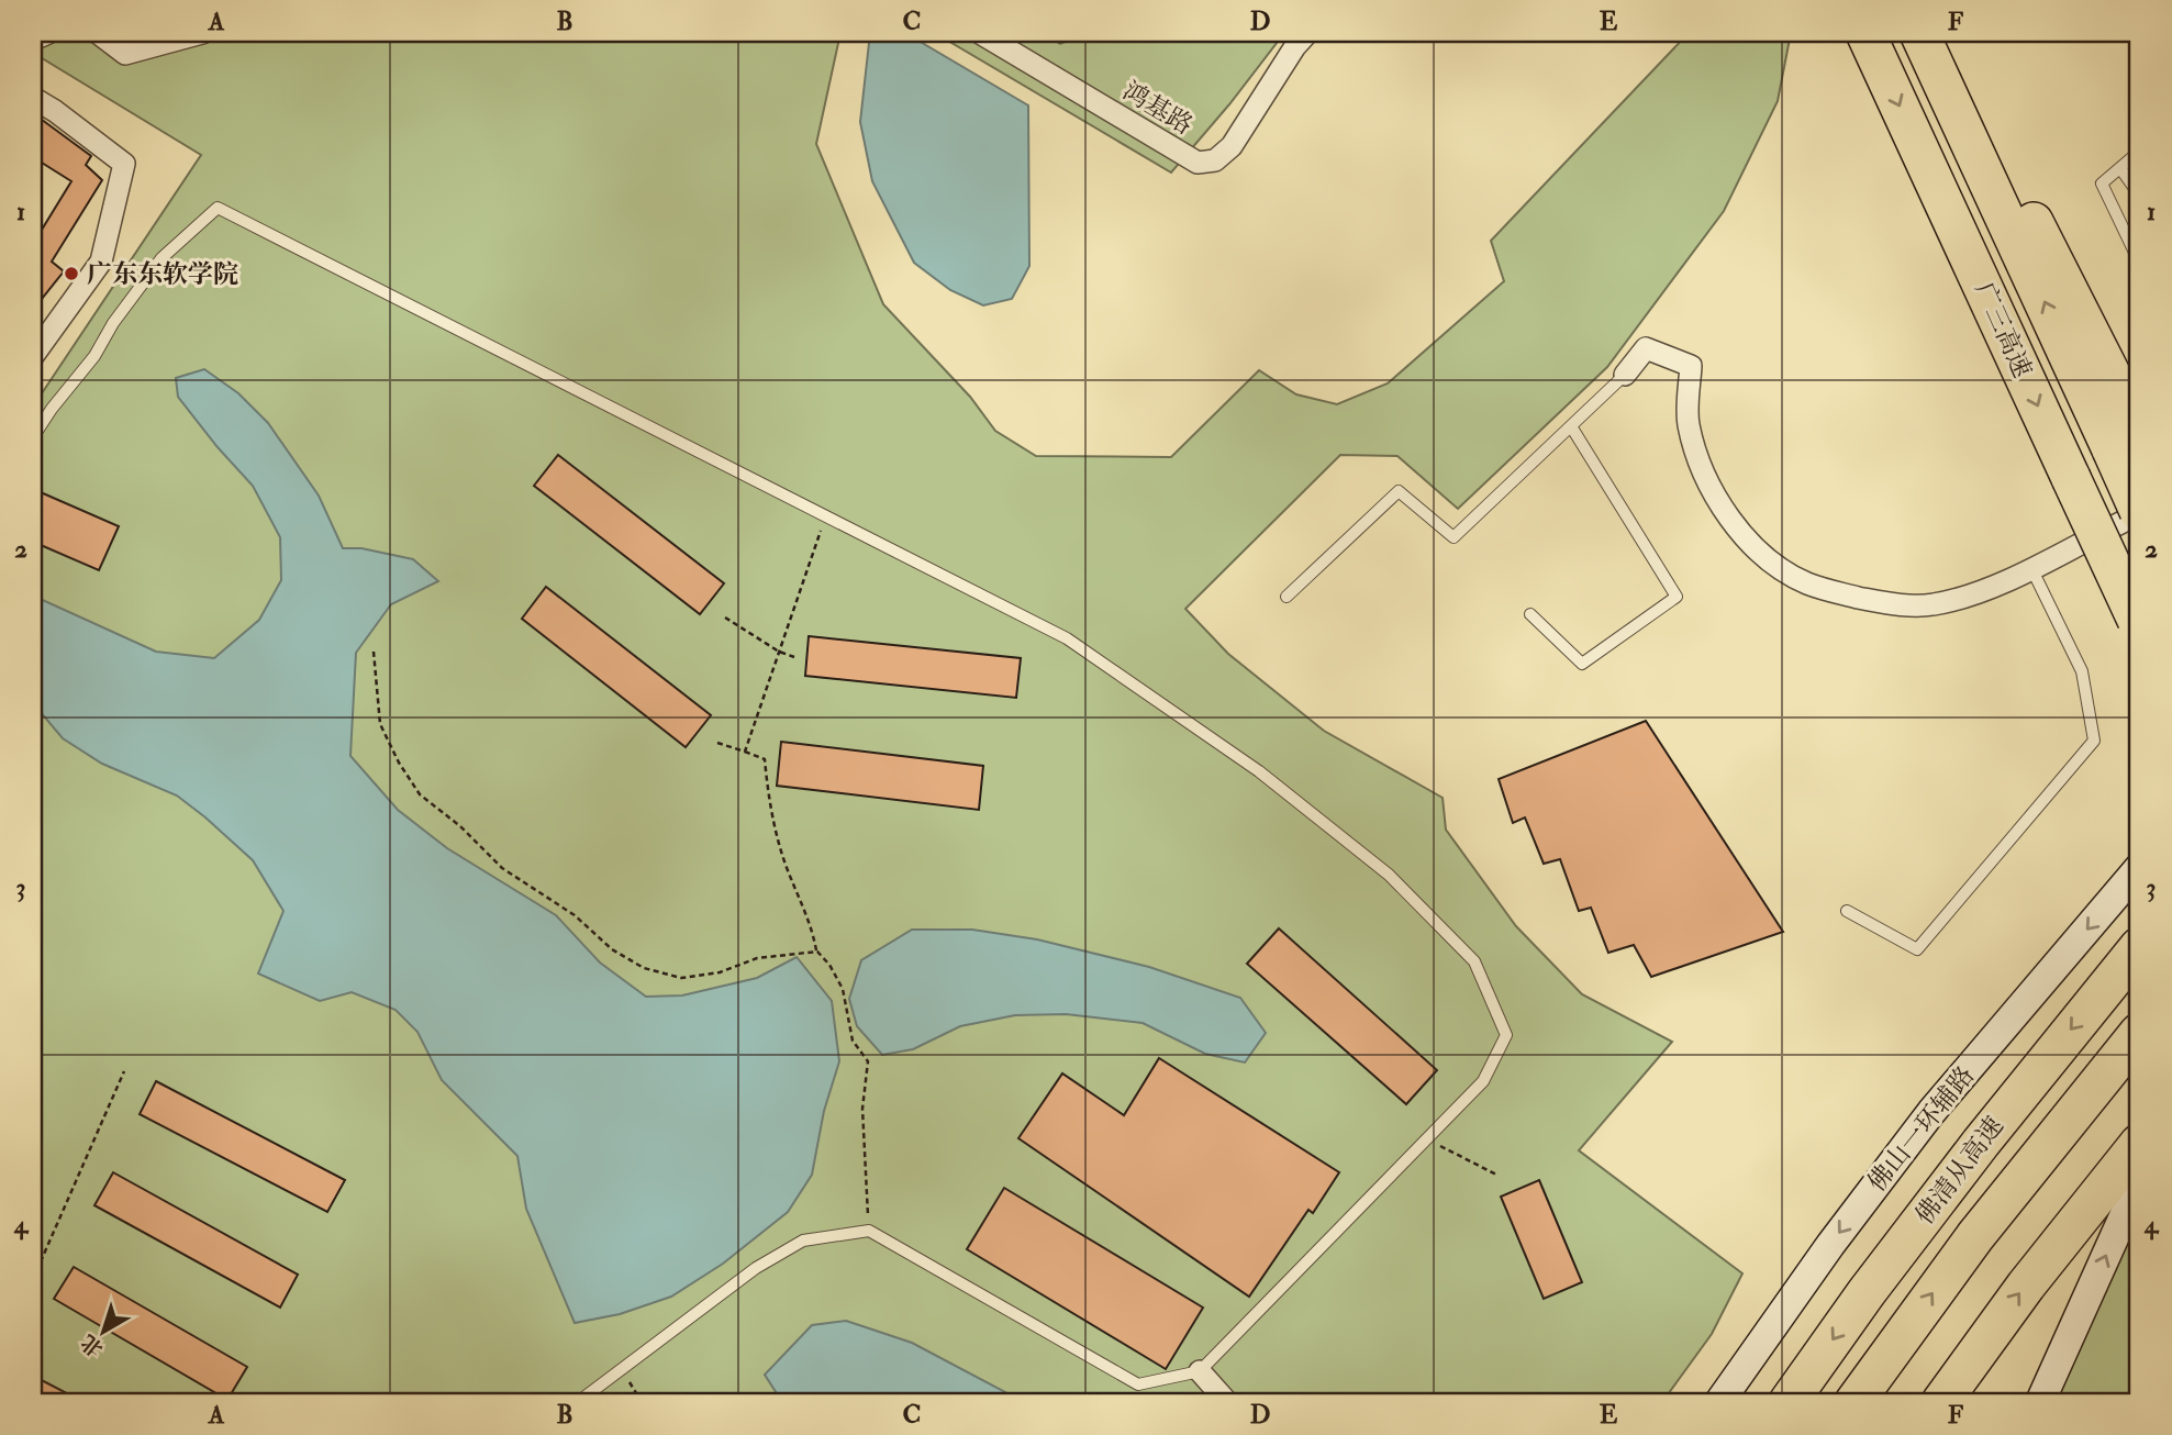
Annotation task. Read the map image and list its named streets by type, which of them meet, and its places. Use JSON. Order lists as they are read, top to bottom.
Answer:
{
  "streets": {
    "highway": ["广三高速", "佛清从高速"],
    "main road": ["佛山一环辅路"],
    "street": ["鸿基路"]
  },
  "places": ["广东东软学院"],
  "north": "bottom left",
  "grid": {
    "columns": [
      "A",
      "B",
      "C",
      "D",
      "E",
      "F"
    ],
    "rows": [
      "1",
      "2",
      "3",
      "4"
    ]
  }
}
